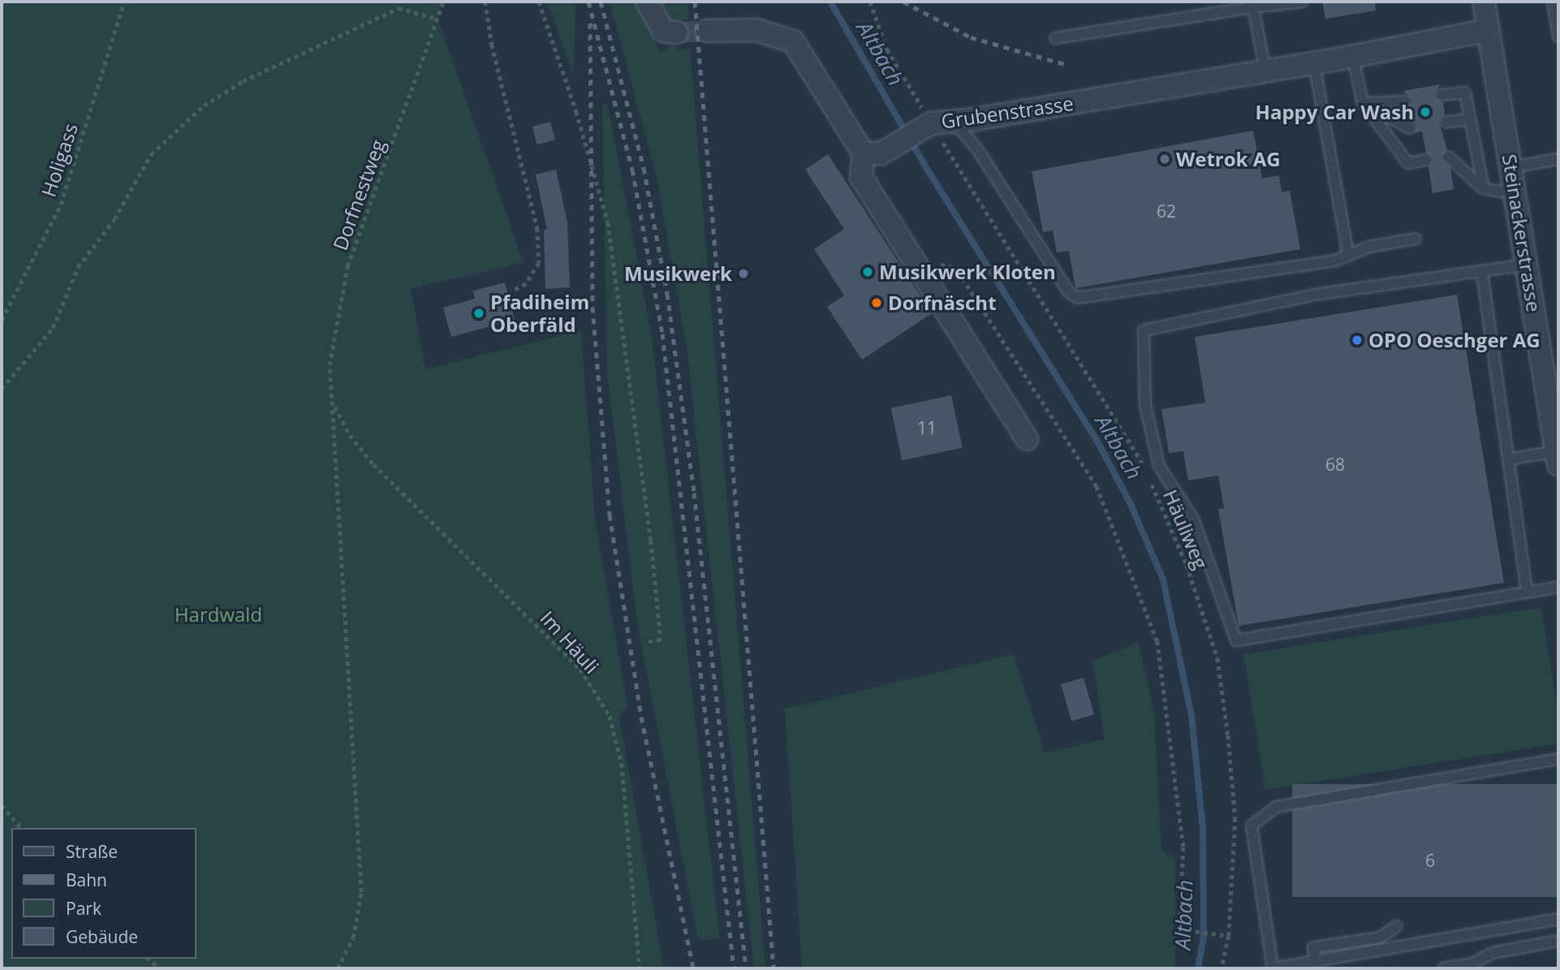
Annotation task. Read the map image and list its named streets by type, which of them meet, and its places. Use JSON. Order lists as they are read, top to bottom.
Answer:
{
  "streets": {
    "street": ["Grubenstrasse", "Steinackerstrasse"],
    "path": [
      "Holigass",
      "Dorfnestweg",
      "Häuliweg",
      "Im Häuli"
    ]
  },
  "crossings": [
    ["Grubenstrasse", "Steinackerstrasse"],
    ["Grubenstrasse", "Häuliweg"],
    ["Dorfnestweg", "Im Häuli"]
  ],
  "water": ["Altbach"],
  "parks": ["Hardwald"],
  "places": [
    "Happy Car Wash",
    "Wetrok AG",
    "Musikwerk Kloten",
    "Musikwerk",
    "Dorfnäscht",
    "Pfadiheim Oberfäld",
    "OPO Oeschger AG"
  ],
  "house_numbers": [
    "62",
    "11",
    "68",
    "6"
  ],
  "legend": [
    "Straße",
    "Bahn",
    "Park",
    "Gebäude"
  ]
}
